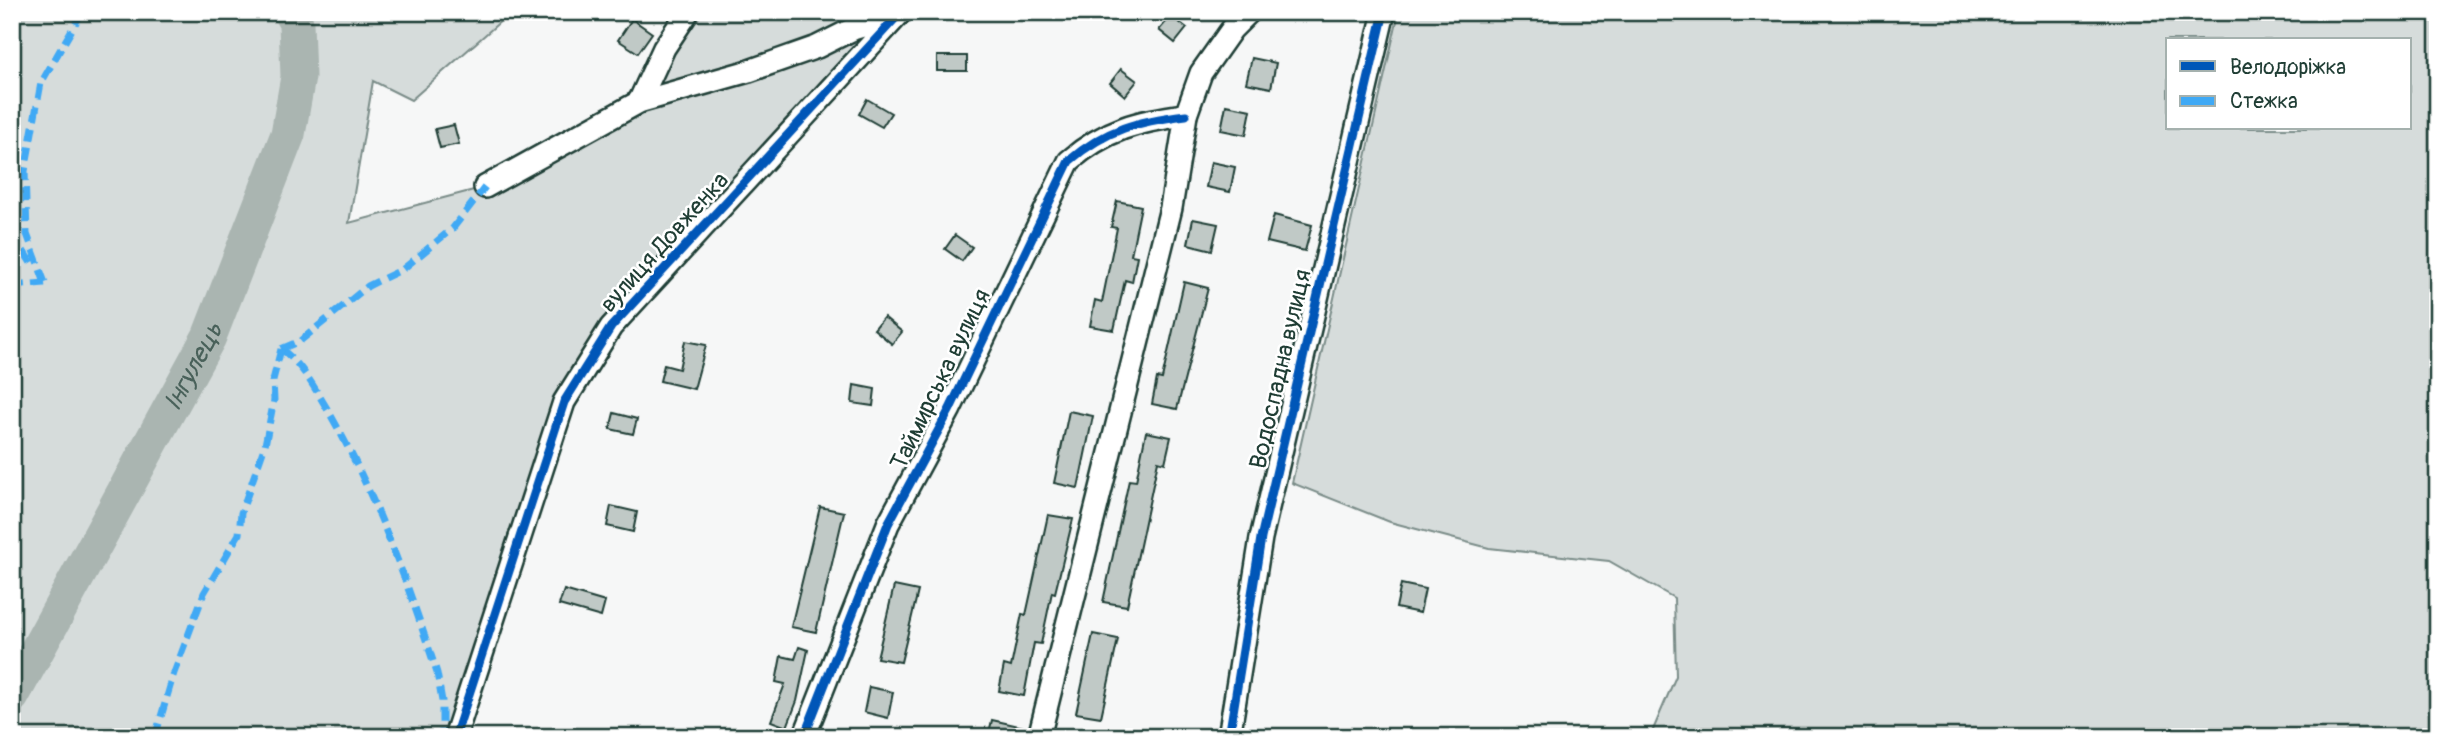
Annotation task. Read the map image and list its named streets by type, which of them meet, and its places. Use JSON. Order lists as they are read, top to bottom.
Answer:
{
  "streets": {
    "street": ["вулиця Довженка", "Водоспадна вулиця", "Таймирська вулиця"]
  },
  "water": ["Інгулець"],
  "legend": ["Велодоріжка", "Стежка"]
}
